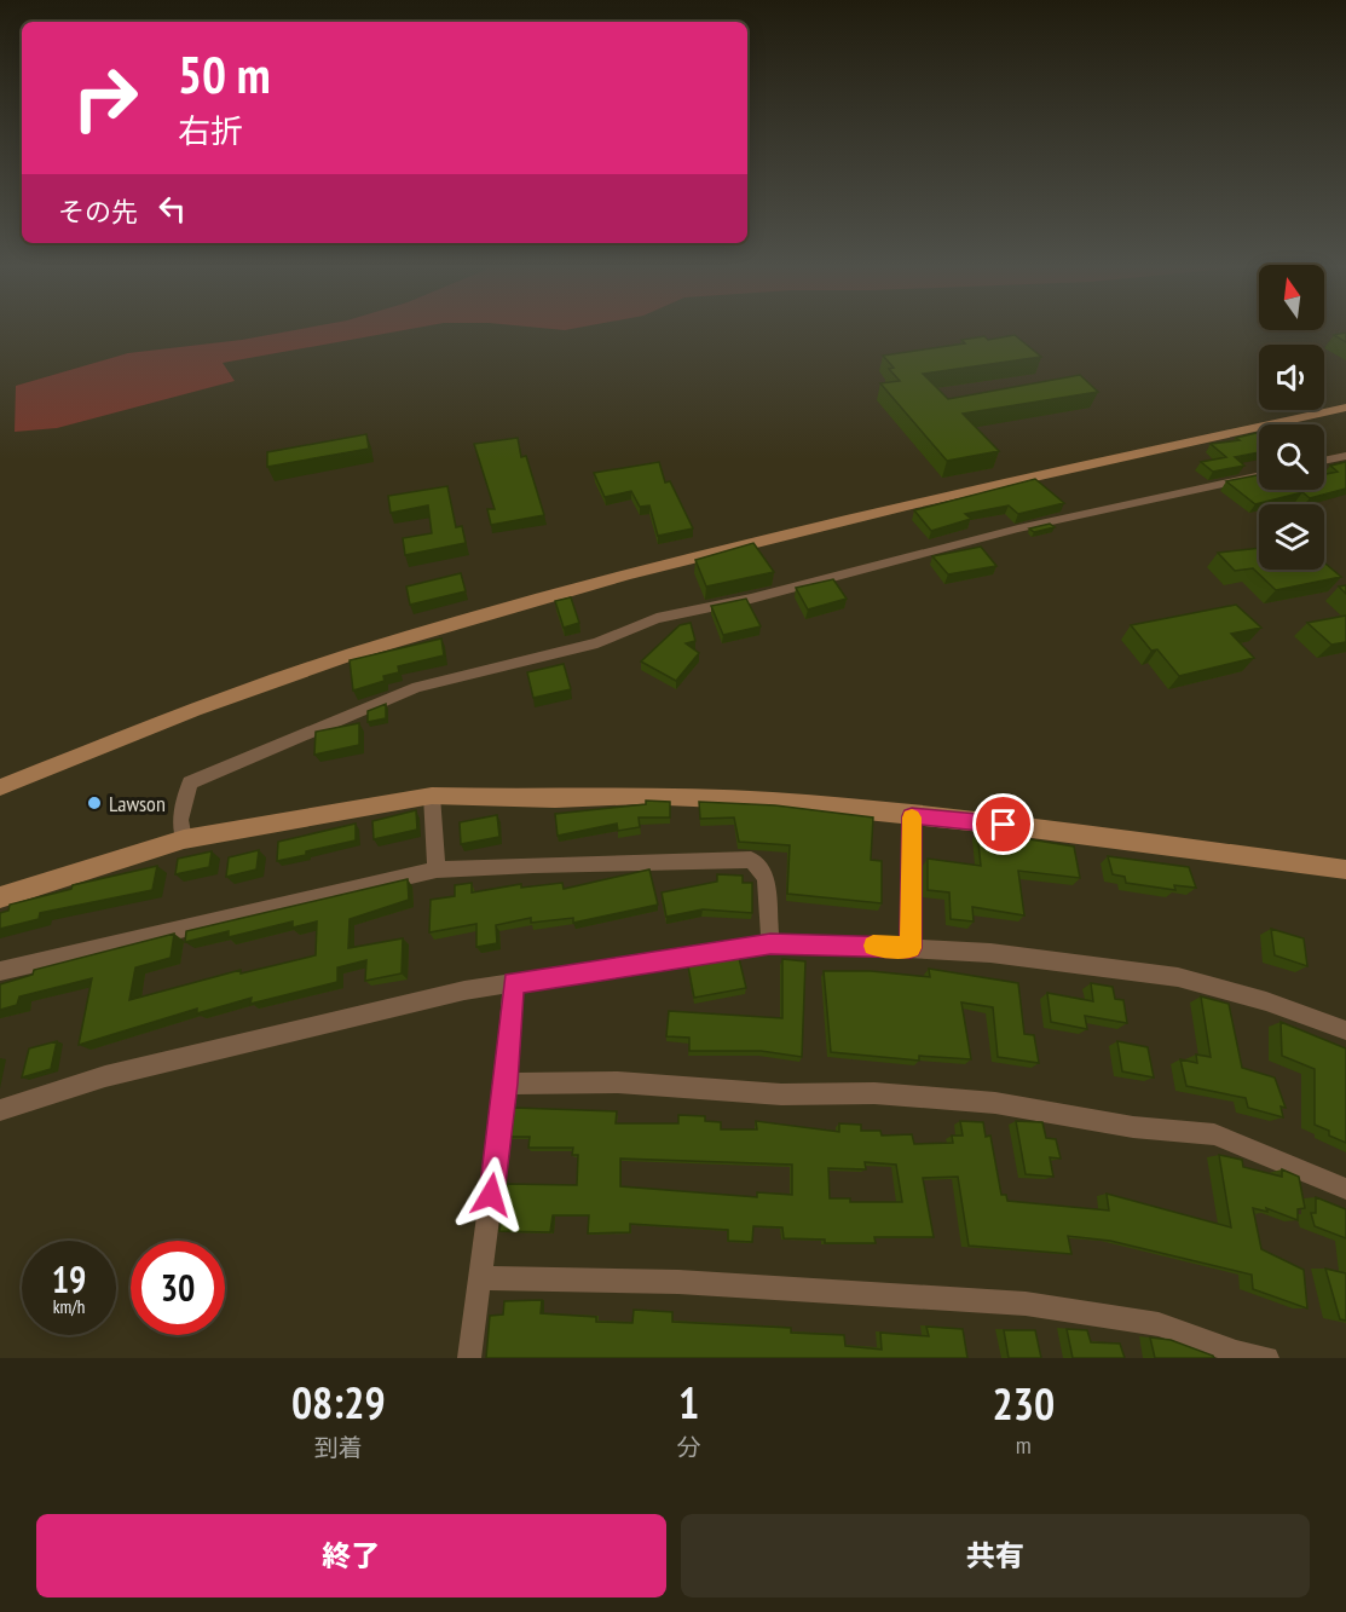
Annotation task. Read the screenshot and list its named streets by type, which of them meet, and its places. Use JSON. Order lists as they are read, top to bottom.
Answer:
{
  "places": ["Lawson"],
  "north": "top",
  "page": {
    "turn": ["50 m", "右折"],
    "then": "その先",
    "speed": "19 km/h",
    "limit": "30",
    "eta": [
      "08:29",
      "到着",
      "1",
      "分",
      "230",
      "m"
    ],
    "buttons": ["終了", "共有"]
  }
}
